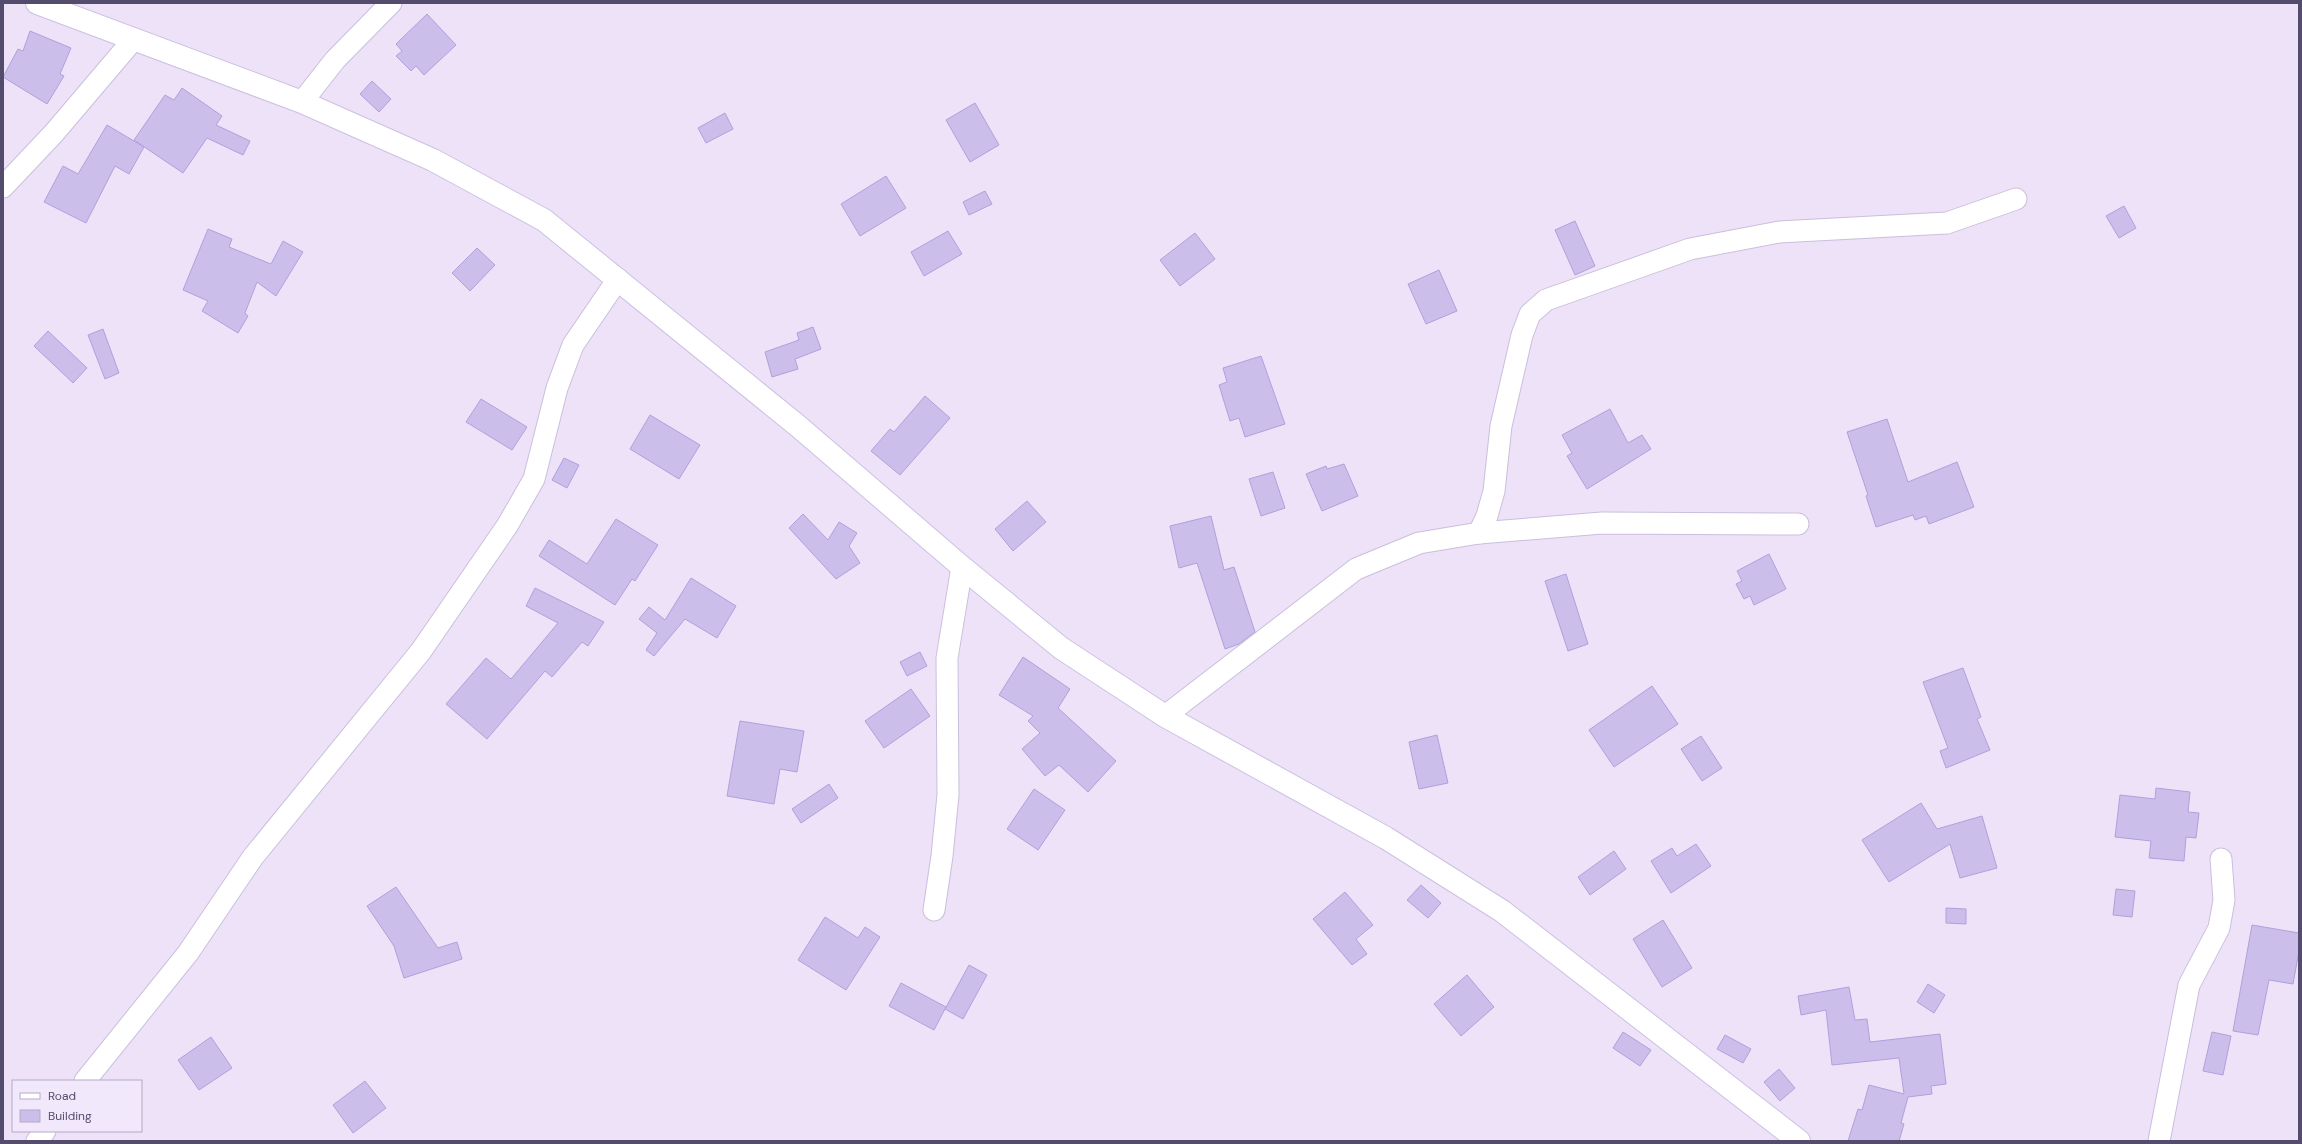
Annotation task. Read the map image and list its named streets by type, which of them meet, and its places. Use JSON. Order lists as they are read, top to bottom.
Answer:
{
  "legend": ["Road", "Building"]
}
